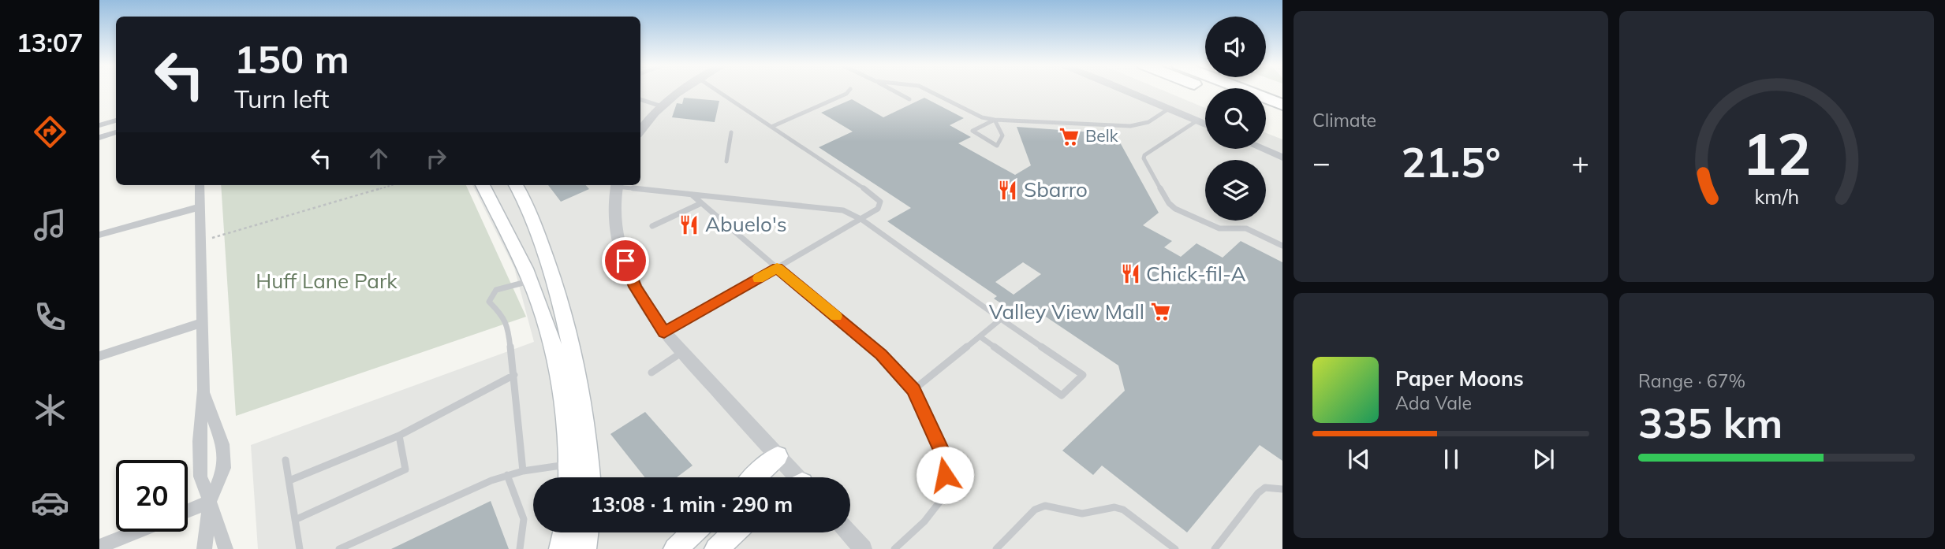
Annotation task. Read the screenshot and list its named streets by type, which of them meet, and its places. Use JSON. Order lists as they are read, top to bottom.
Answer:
{
  "parks": ["Huff Lane Park"],
  "places": {
    "supermarket": ["Belk", "Valley View Mall"],
    "restaurant": ["Sbarro", "Abuelo's", "Chick-fil-A"]
  },
  "page": {
    "tabs": "13:07",
    "tile": [
      "Climate",
      ["Range · 67%", "335 km"]
    ],
    "turn": ["150 m", "Turn left"],
    "heat": ["−", "21.5°", "+"],
    "song": ["Paper Moons", "Ada Vale"],
    "limit": "20",
    "trip": "13:08 · 1 min · 290 m",
    "gauge": ["12", "km/h"]
  }
}
